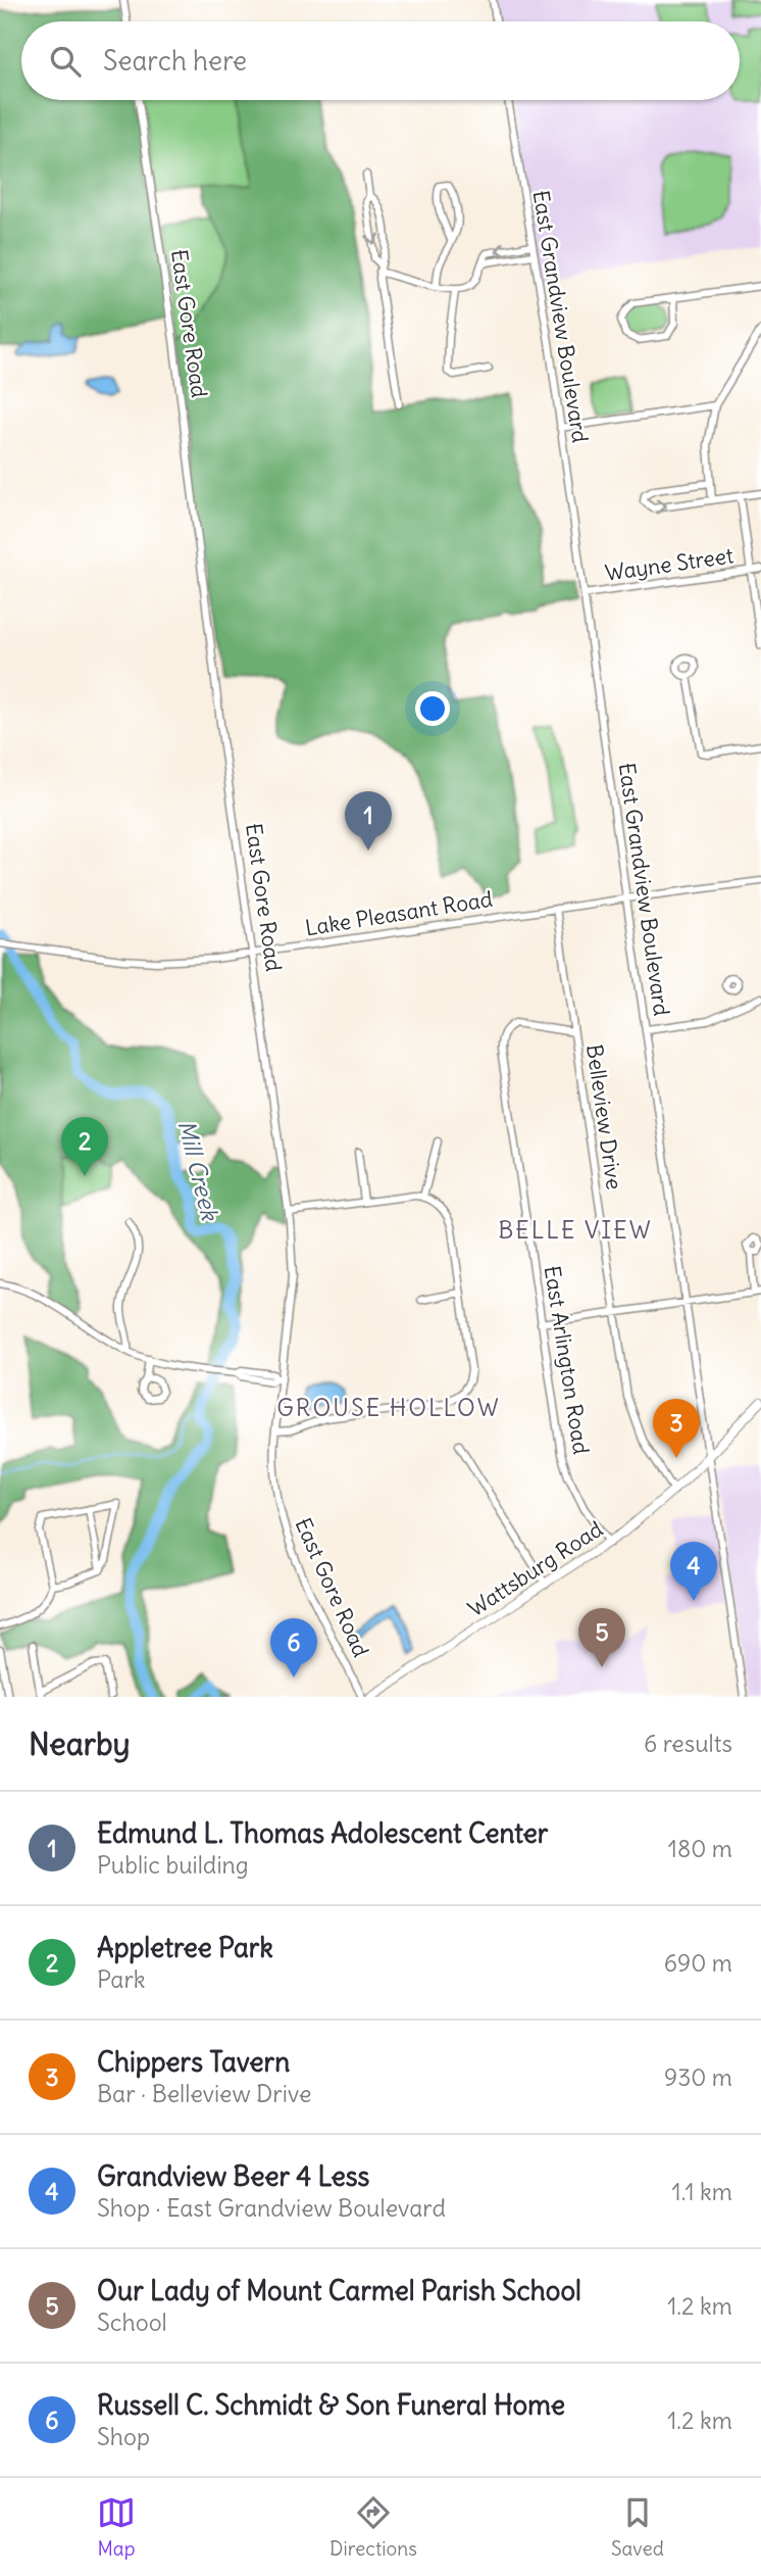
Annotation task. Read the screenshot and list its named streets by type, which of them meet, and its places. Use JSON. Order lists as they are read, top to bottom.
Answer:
{
  "streets": {
    "main road": ["Wattsburg Road"],
    "street": [
      "East Grandview Boulevard",
      "East Gore Road",
      "Wayne Street",
      "Lake Pleasant Road",
      "Belleview Drive",
      "East Arlington Road"
    ]
  },
  "crossings": [
    ["East Grandview Boulevard", "Wayne Street"],
    ["East Grandview Boulevard", "Lake Pleasant Road"],
    ["East Grandview Boulevard", "Wattsburg Road"],
    ["East Gore Road", "Lake Pleasant Road"],
    ["Lake Pleasant Road", "Belleview Drive"],
    ["Belleview Drive", "East Arlington Road"],
    ["Belleview Drive", "Wattsburg Road"],
    ["East Arlington Road", "Wattsburg Road"]
  ],
  "districts": ["BELLE VIEW", "GROUSE HOLLOW"],
  "water": ["Mill Creek"],
  "page": {
    "search": "Search here",
    "pins": [
      "1",
      "2",
      "3",
      "4",
      "5",
      "6"
    ],
    "heading": ["Nearby", "6 results"],
    "list": [
      {
        "mark": "1",
        "name": "Edmund L. Thomas Adolescent Center",
        "note": "Public building",
        "value": "180 m"
      },
      {
        "mark": "2",
        "name": "Appletree Park",
        "note": "Park",
        "value": "690 m"
      },
      {
        "mark": "3",
        "name": "Chippers Tavern",
        "note": "Bar · Belleview Drive",
        "value": "930 m"
      },
      {
        "mark": "4",
        "name": "Grandview Beer 4 Less",
        "note": "Shop · East Grandview Boulevard",
        "value": "1.1 km"
      },
      {
        "mark": "5",
        "name": "Our Lady of Mount Carmel Parish School",
        "note": "School",
        "value": "1.2 km"
      },
      {
        "mark": "6",
        "name": "Russell C. Schmidt & Son Funeral Home",
        "note": "Shop",
        "value": "1.2 km"
      }
    ],
    "nav": ["Map", "Directions", "Saved"]
  }
}
